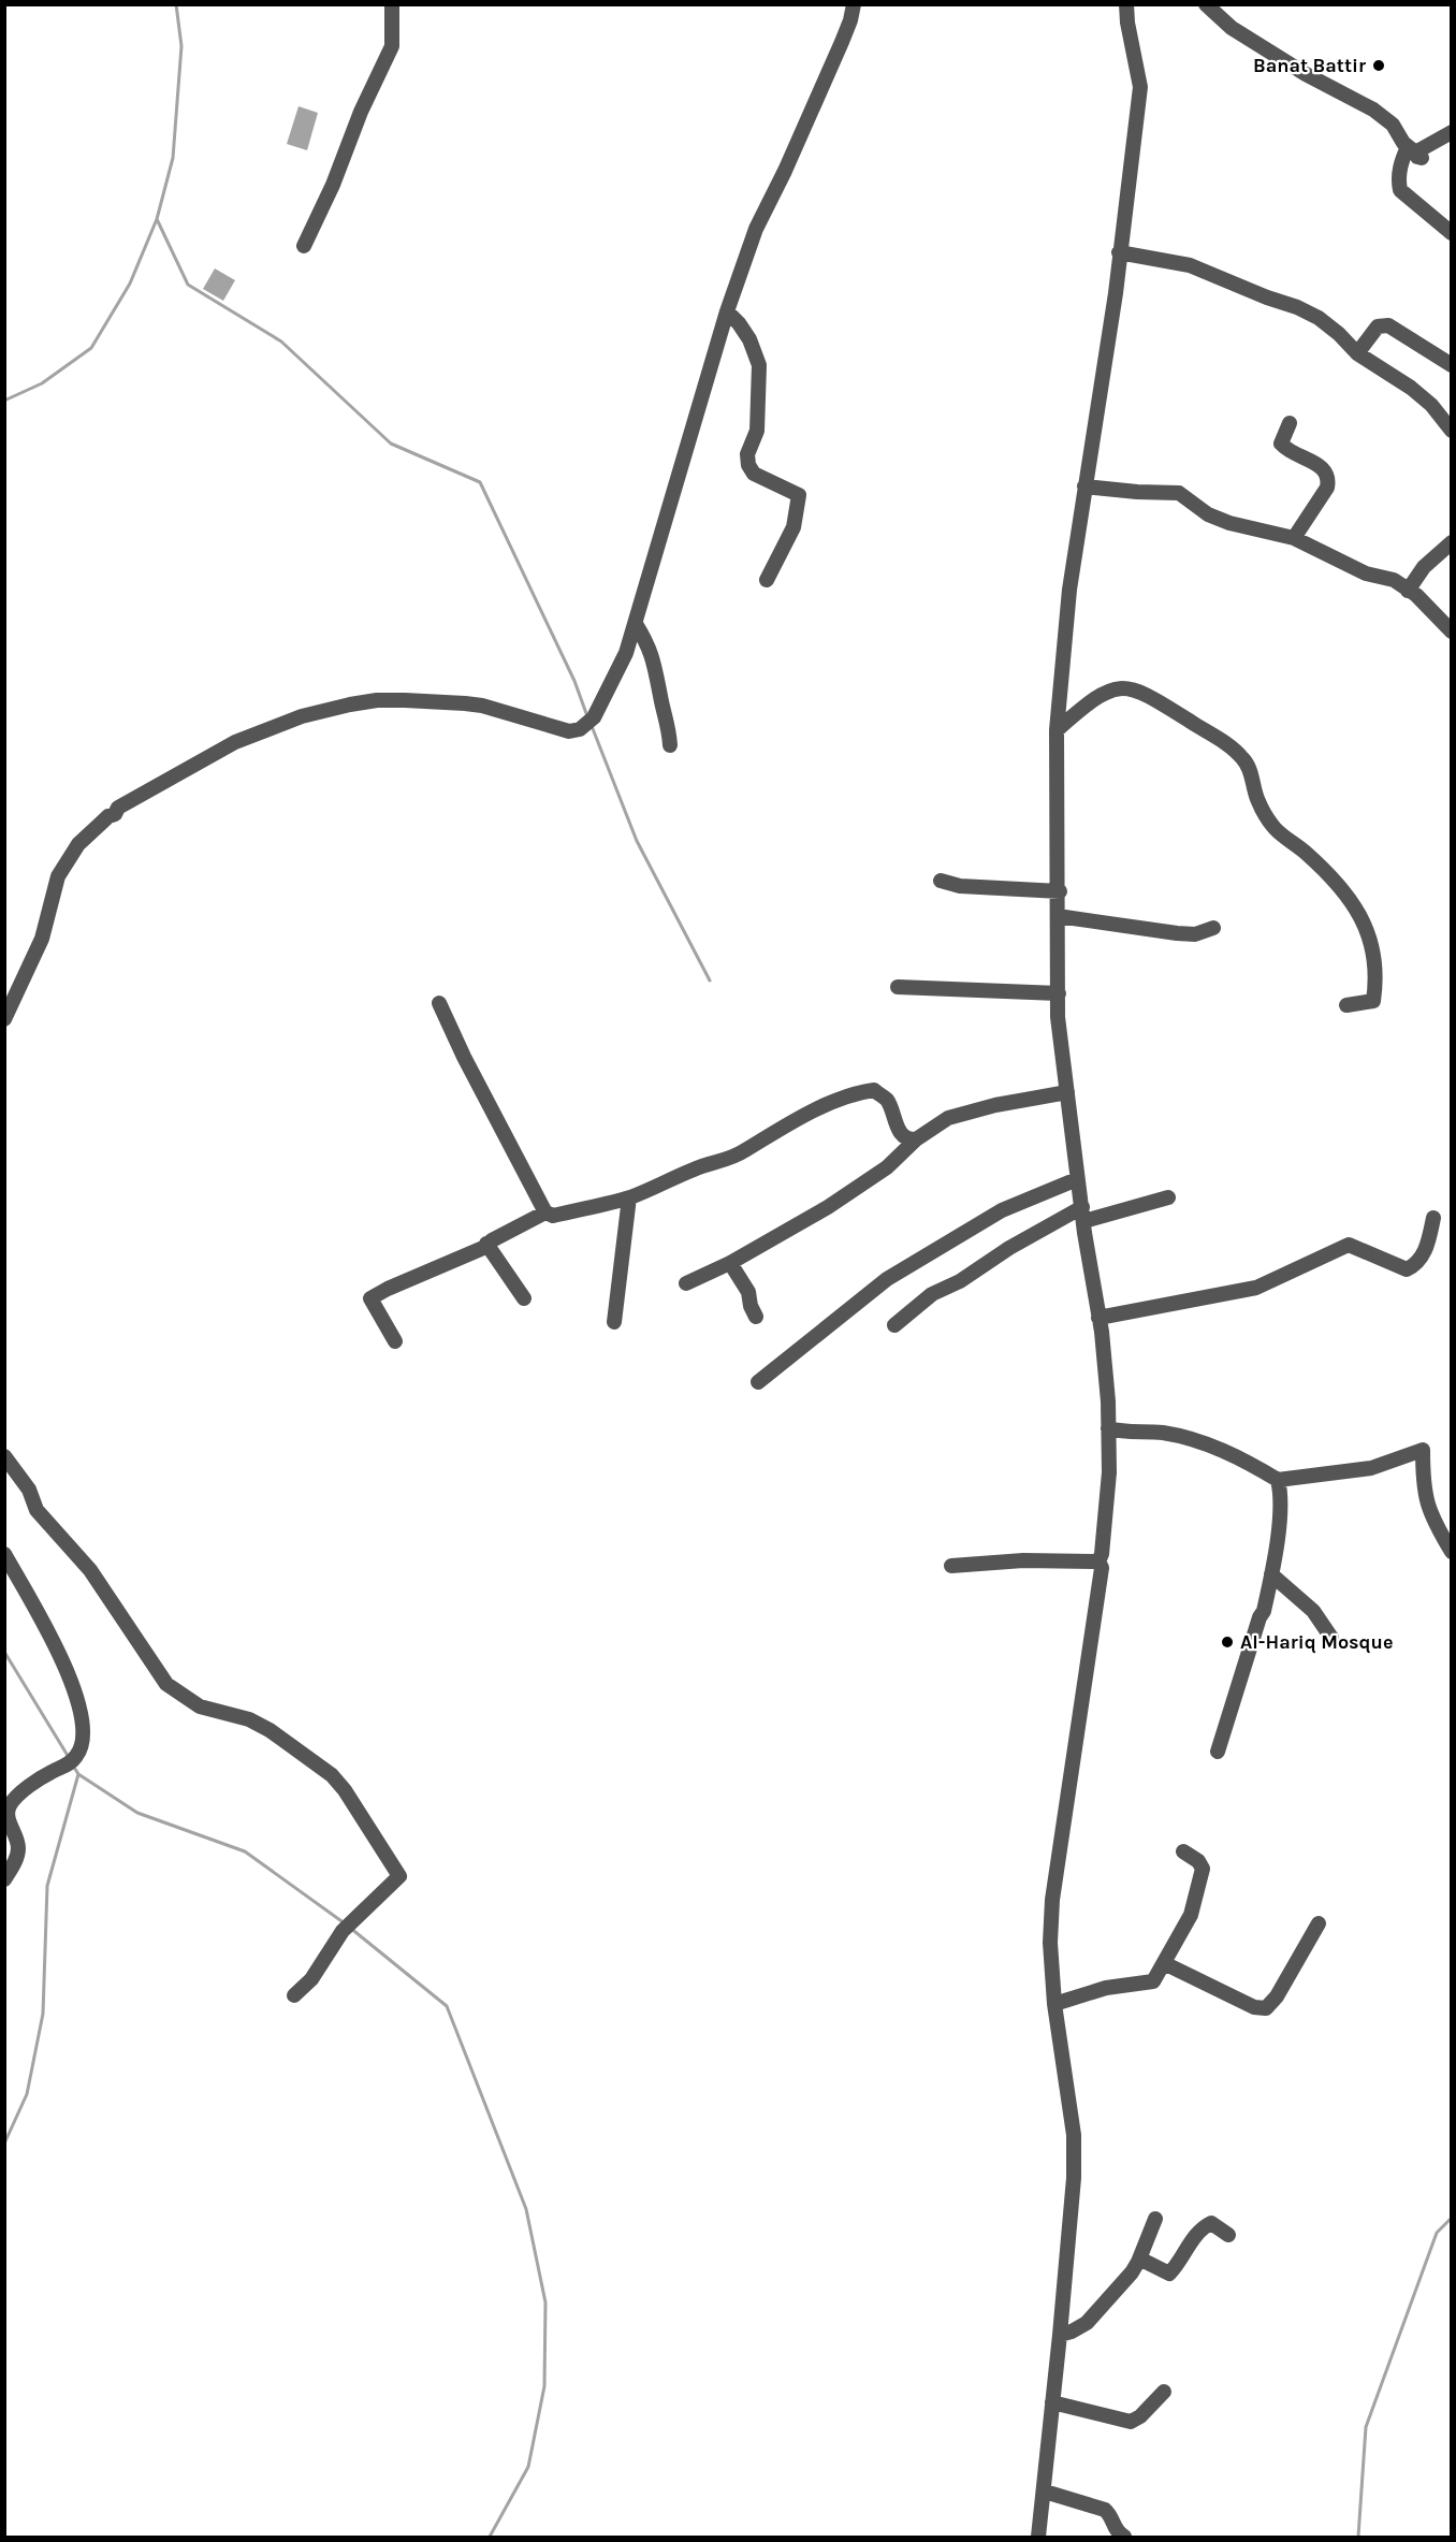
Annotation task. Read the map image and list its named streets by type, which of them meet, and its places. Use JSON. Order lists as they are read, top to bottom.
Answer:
{
  "places": ["Banat Battir", "Al-Hariq Mosque"]
}
